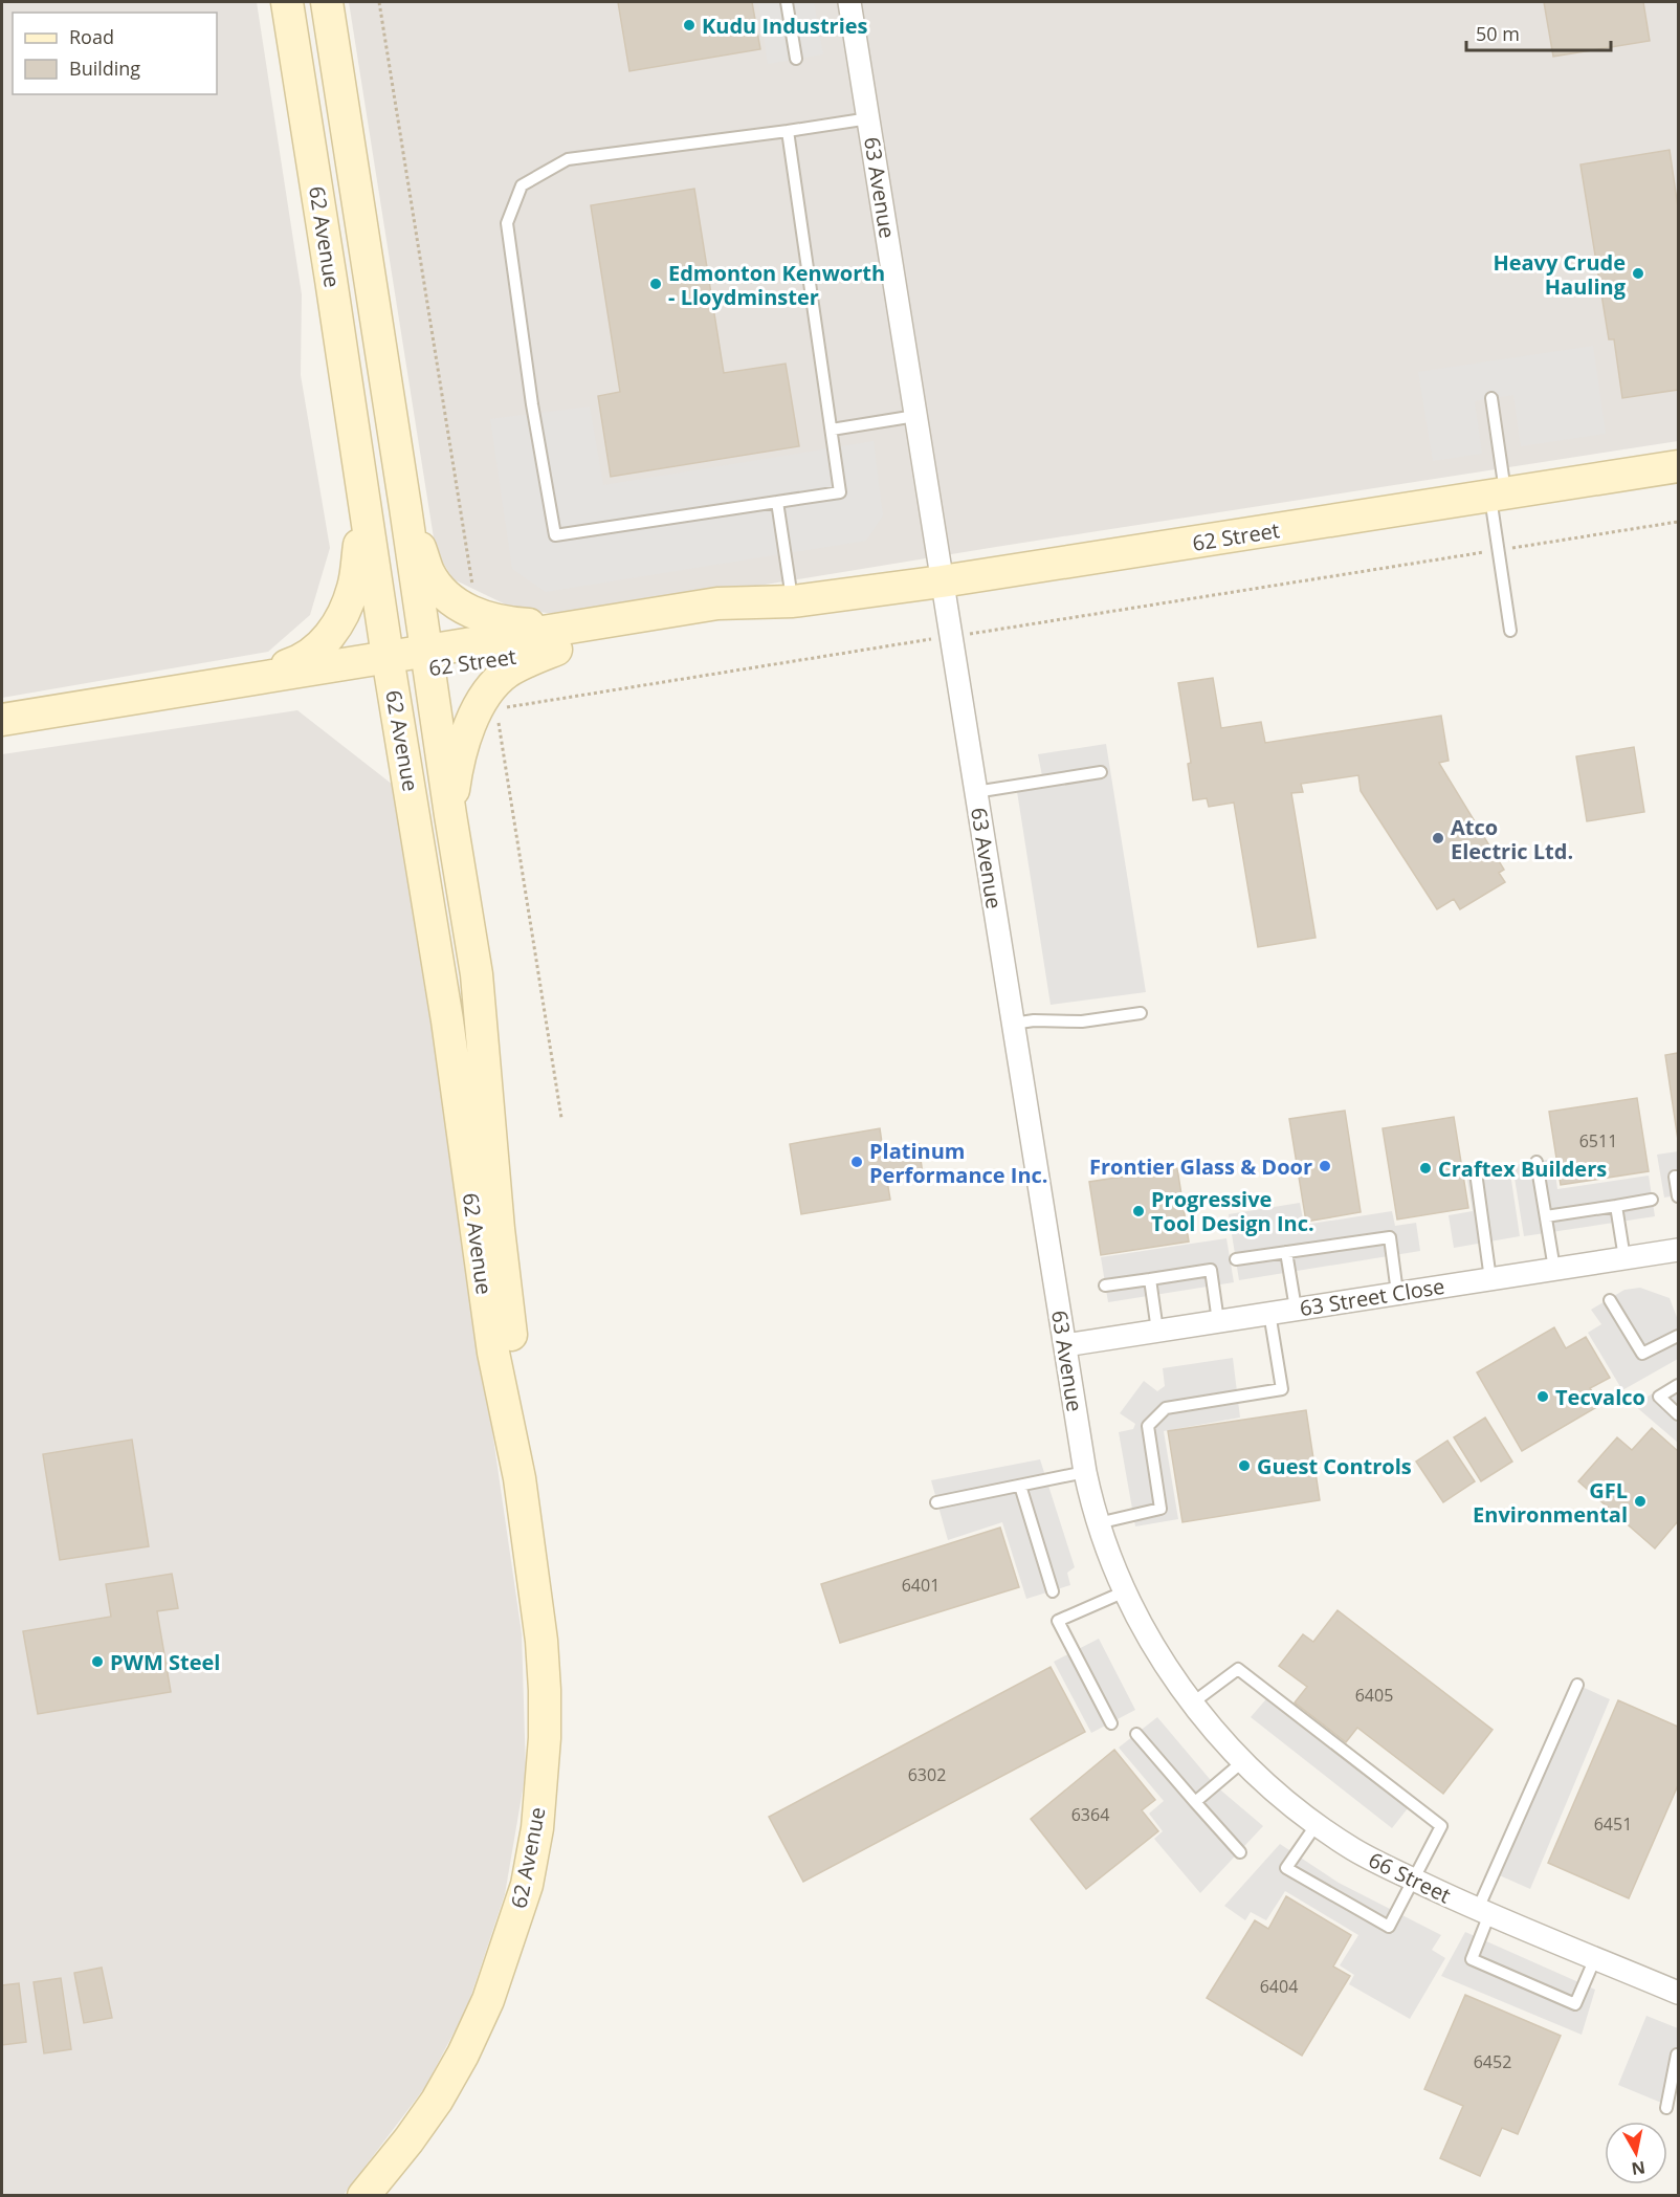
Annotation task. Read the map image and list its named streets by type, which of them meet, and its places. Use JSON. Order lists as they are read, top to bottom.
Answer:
{
  "streets": {
    "main road": ["62 Avenue", "62 Street"],
    "street": ["63 Avenue", "63 Street Close", "66 Street"]
  },
  "crossings": [
    ["63 Avenue", "62 Street"],
    ["63 Avenue", "63 Street Close"],
    ["63 Avenue", "66 Street"],
    ["62 Avenue", "62 Street"]
  ],
  "places": [
    "Kudu Industries",
    "Heavy Crude Hauling",
    "Edmonton Kenworth - Lloydminster",
    "Atco Electric Ltd.",
    "Platinum Performance Inc.",
    "Frontier Glass & Door",
    "Craftex Builders",
    "Progressive Tool Design Inc.",
    "Tecvalco",
    "Guest Controls",
    "GFL Environmental",
    "PWM Steel"
  ],
  "house_numbers": [
    "6511",
    "6401",
    "6405",
    "6302",
    "6364",
    "6451",
    "6404",
    "6452"
  ],
  "legend": ["Road", "Building"],
  "scale_bar": "50 m",
  "north": "bottom"
}
